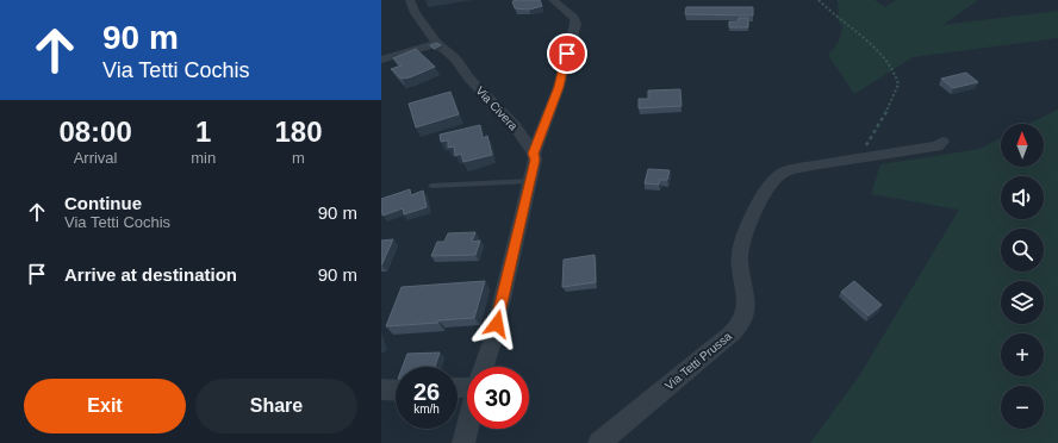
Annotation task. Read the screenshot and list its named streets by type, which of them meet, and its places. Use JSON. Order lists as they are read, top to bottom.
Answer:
{
  "streets": {
    "street": ["Via Civera", "Via Tetti Prussa"]
  },
  "north": "top",
  "page": {
    "turn": ["90 m", "Via Tetti Cochis"],
    "eta": [
      "08:00",
      "Arrival",
      "1",
      "min",
      "180",
      "m"
    ],
    "map_buttons": ["+", "−"],
    "list": [
      {
        "name": "Continue",
        "note": "Via Tetti Cochis",
        "value": "90 m"
      },
      {
        "name": "Arrive at destination",
        "value": "90 m"
      }
    ],
    "speed": "26 km/h",
    "limit": "30",
    "buttons": ["Exit", "Share"]
  }
}
